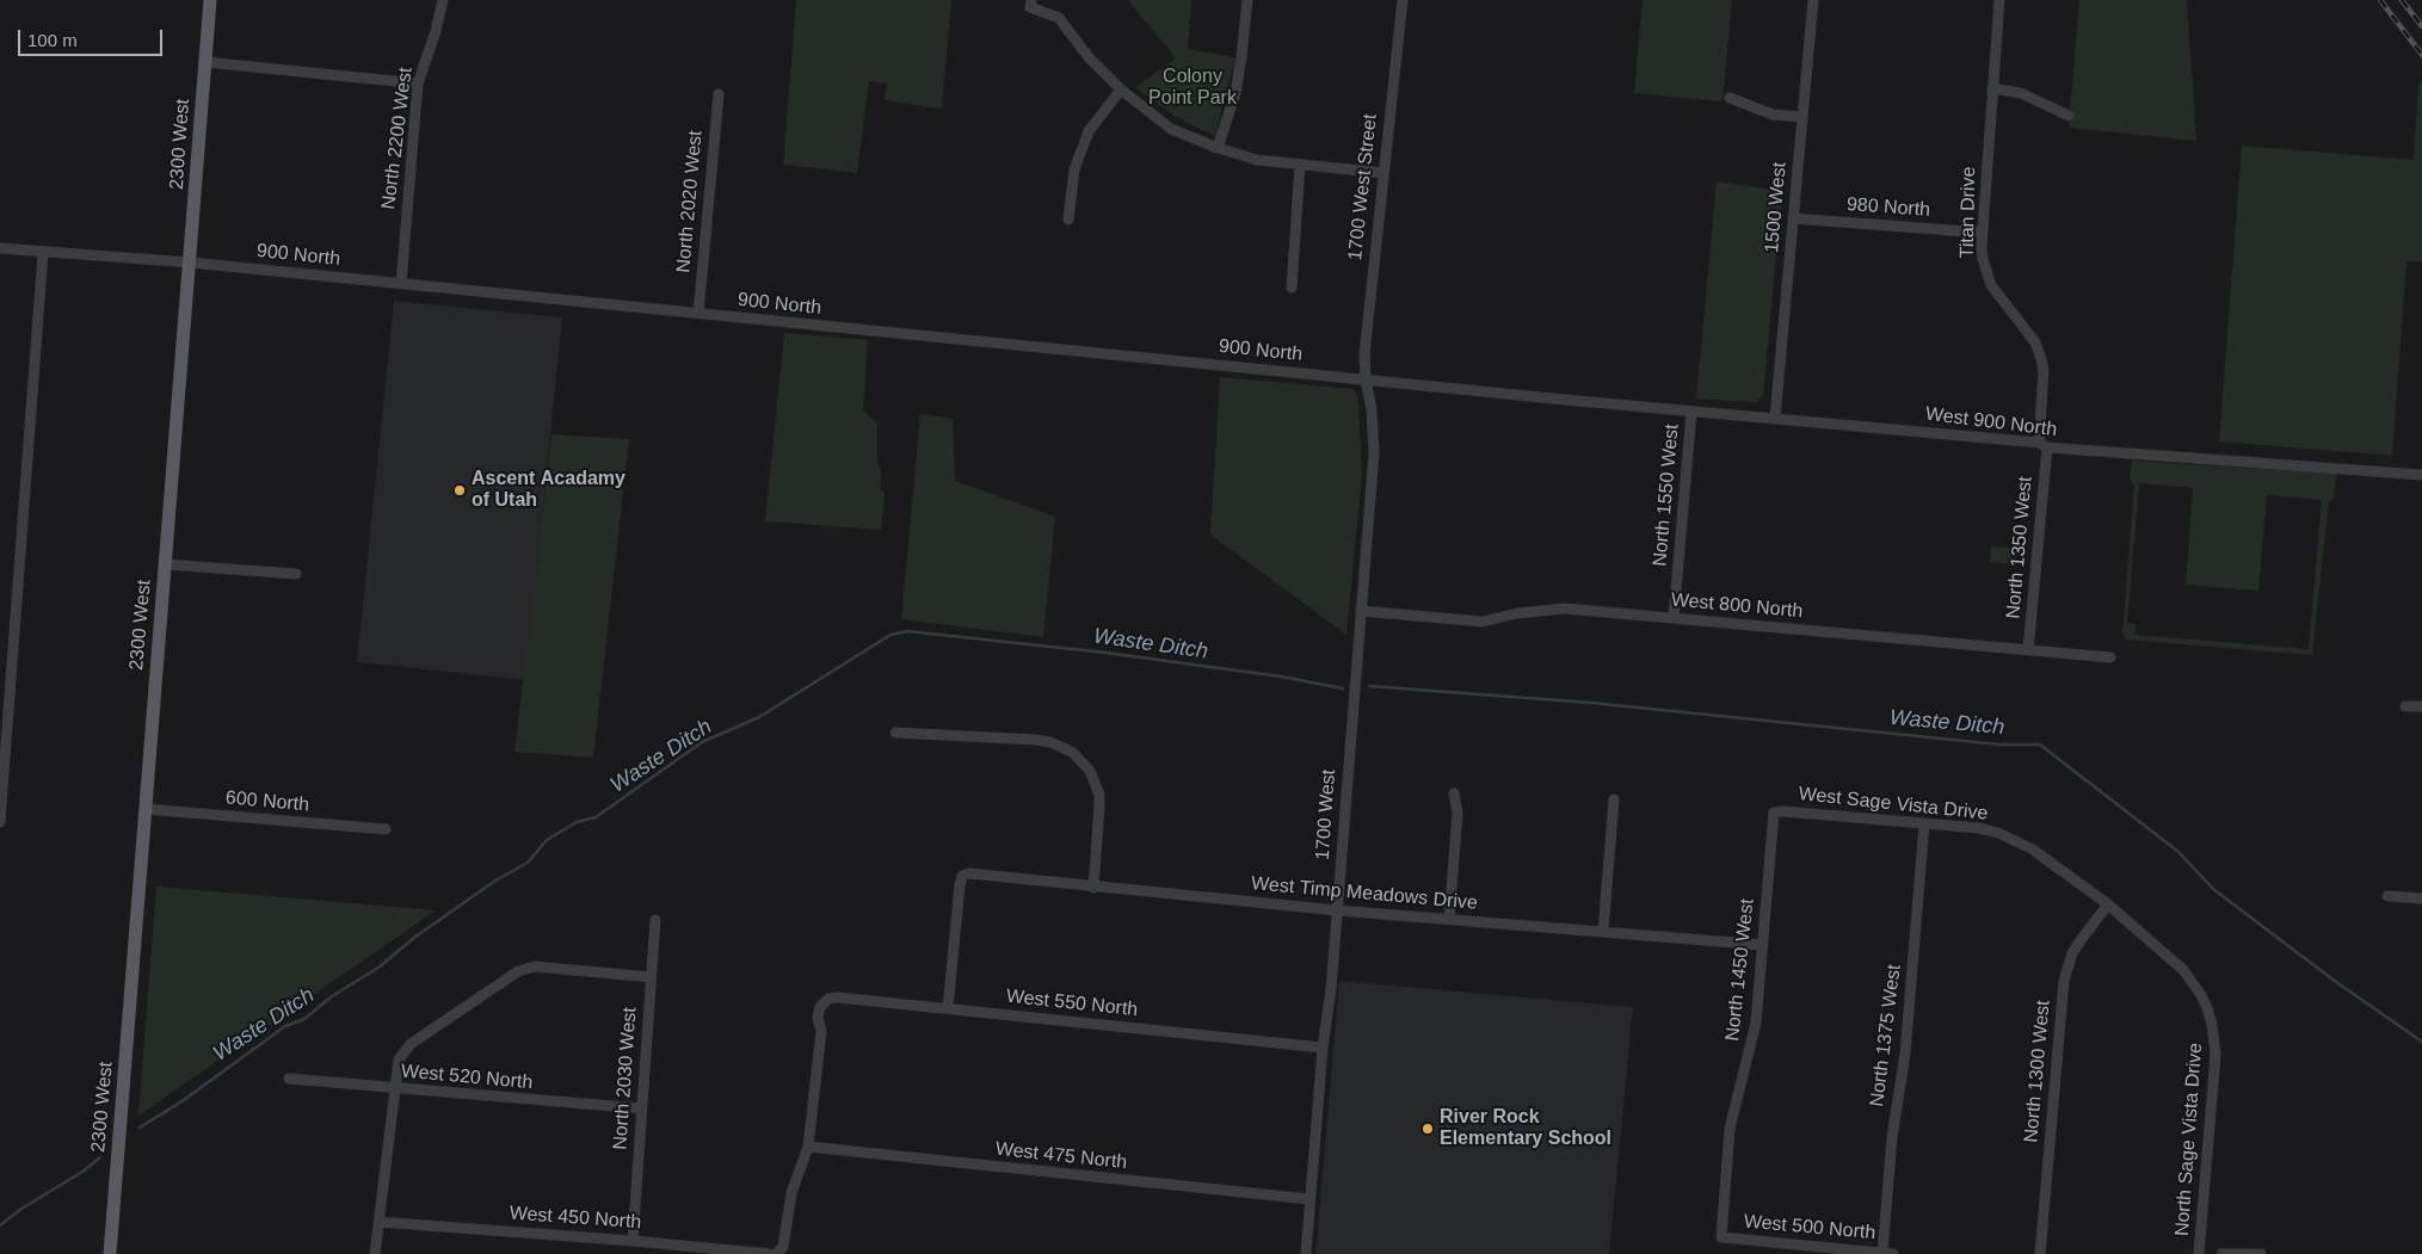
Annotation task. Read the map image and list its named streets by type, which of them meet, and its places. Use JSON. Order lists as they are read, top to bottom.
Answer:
{
  "streets": {
    "main road": ["2300 West"],
    "street": [
      "North 2200 West",
      "1700 West Street",
      "North 2020 West",
      "1500 West",
      "980 North",
      "Titan Drive",
      "900 North",
      "West 900 North",
      "North 1550 West",
      "North 1350 West",
      "West 800 North",
      "600 North",
      "West Sage Vista Drive",
      "1700 West",
      "West Timp Meadows Drive",
      "North 1450 West",
      "West 550 North",
      "North 1375 West",
      "North 1300 West",
      "West 520 North",
      "North 2030 West",
      "North Sage Vista Drive",
      "West 475 North",
      "West 450 North",
      "West 500 North"
    ]
  },
  "crossings": [
    ["North 2200 West", "900 North"],
    ["2300 West", "900 North"],
    ["2300 West", "600 North"],
    ["1700 West Street", "900 North"],
    ["1700 West Street", "1700 West"],
    ["North 2020 West", "900 North"],
    ["1500 West", "980 North"],
    ["1500 West", "West 900 North"],
    ["980 North", "Titan Drive"],
    ["Titan Drive", "West 900 North"],
    ["Titan Drive", "North 1350 West"],
    ["900 North", "West 900 North"],
    ["900 North", "1700 West"],
    ["West 900 North", "North 1550 West"],
    ["West 900 North", "North 1350 West"],
    ["North 1550 West", "West 800 North"],
    ["North 1350 West", "West 800 North"],
    ["West 800 North", "1700 West"],
    ["West Sage Vista Drive", "North 1450 West"],
    ["West Sage Vista Drive", "North 1375 West"],
    ["West Sage Vista Drive", "North 1300 West"],
    ["West Sage Vista Drive", "North Sage Vista Drive"],
    ["1700 West", "West Timp Meadows Drive"],
    ["1700 West", "West 550 North"],
    ["1700 West", "West 475 North"],
    ["West Timp Meadows Drive", "North 1450 West"],
    ["West Timp Meadows Drive", "West 550 North"],
    ["North 1450 West", "West 500 North"],
    ["West 550 North", "West 475 North"],
    ["North 1375 West", "West 500 North"],
    ["West 520 North", "North 2030 West"],
    ["North 2030 West", "West 450 North"]
  ],
  "water": ["Waste Ditch"],
  "parks": ["Colony Point Park"],
  "places": ["Ascent Acadamy of Utah", "River Rock Elementary School"],
  "scale_bar": "100 m"
}
